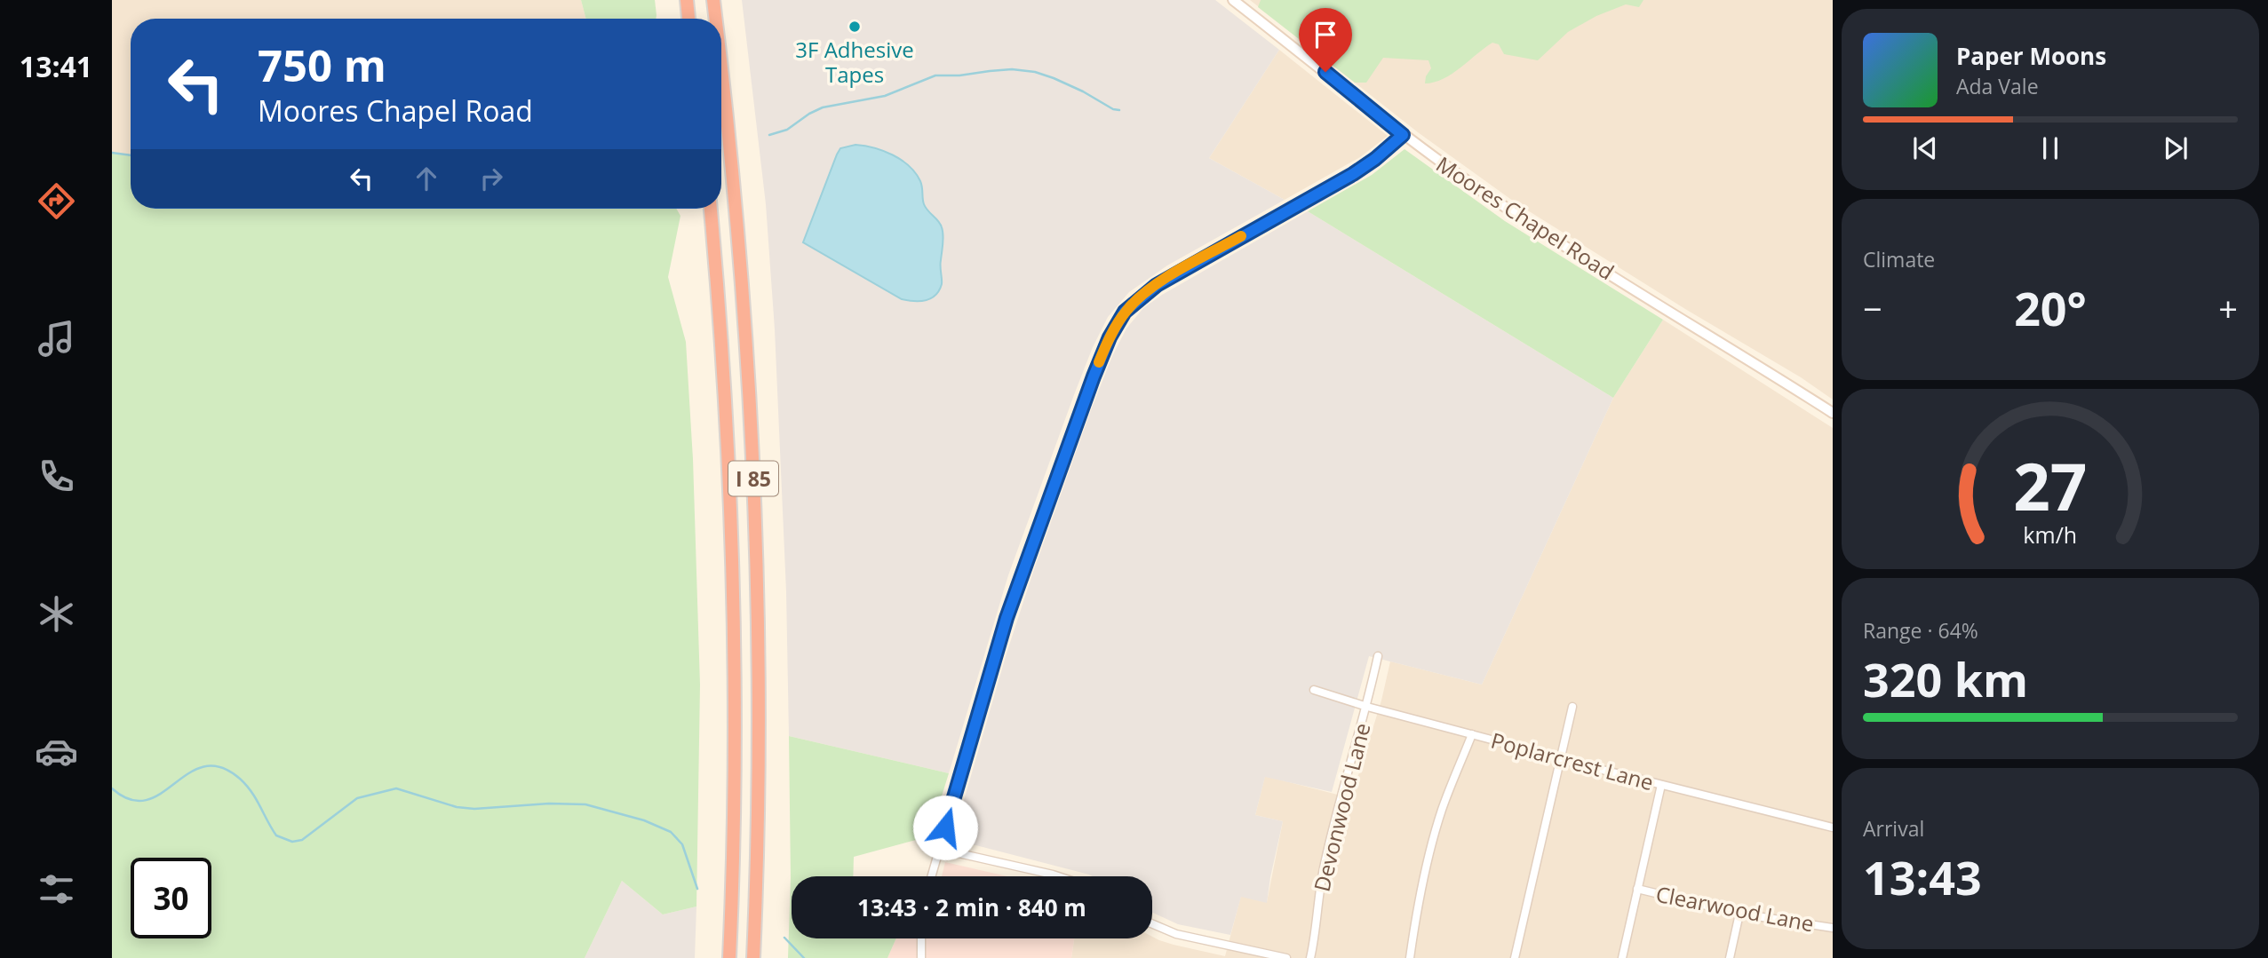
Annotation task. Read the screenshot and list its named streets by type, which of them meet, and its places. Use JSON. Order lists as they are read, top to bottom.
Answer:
{
  "streets": {
    "highway": ["I 85"],
    "main road": ["Moores Chapel Road"],
    "street": ["Poplarcrest Lane", "Devonwood Lane", "Clearwood Lane"]
  },
  "crossings": [
    ["Poplarcrest Lane", "Devonwood Lane"]
  ],
  "places": ["3F Adhesive Tapes"],
  "page": {
    "tabs": "13:41",
    "turn": ["750 m", "Moores Chapel Road"],
    "song": ["Paper Moons", "Ada Vale"],
    "tile": [
      "Climate",
      ["Range · 64%", "320 km"],
      ["Arrival", "13:43"]
    ],
    "heat": ["−", "20°", "+"],
    "limit": "30",
    "trip": "13:43 · 2 min · 840 m",
    "gauge": ["27", "km/h"]
  }
}
